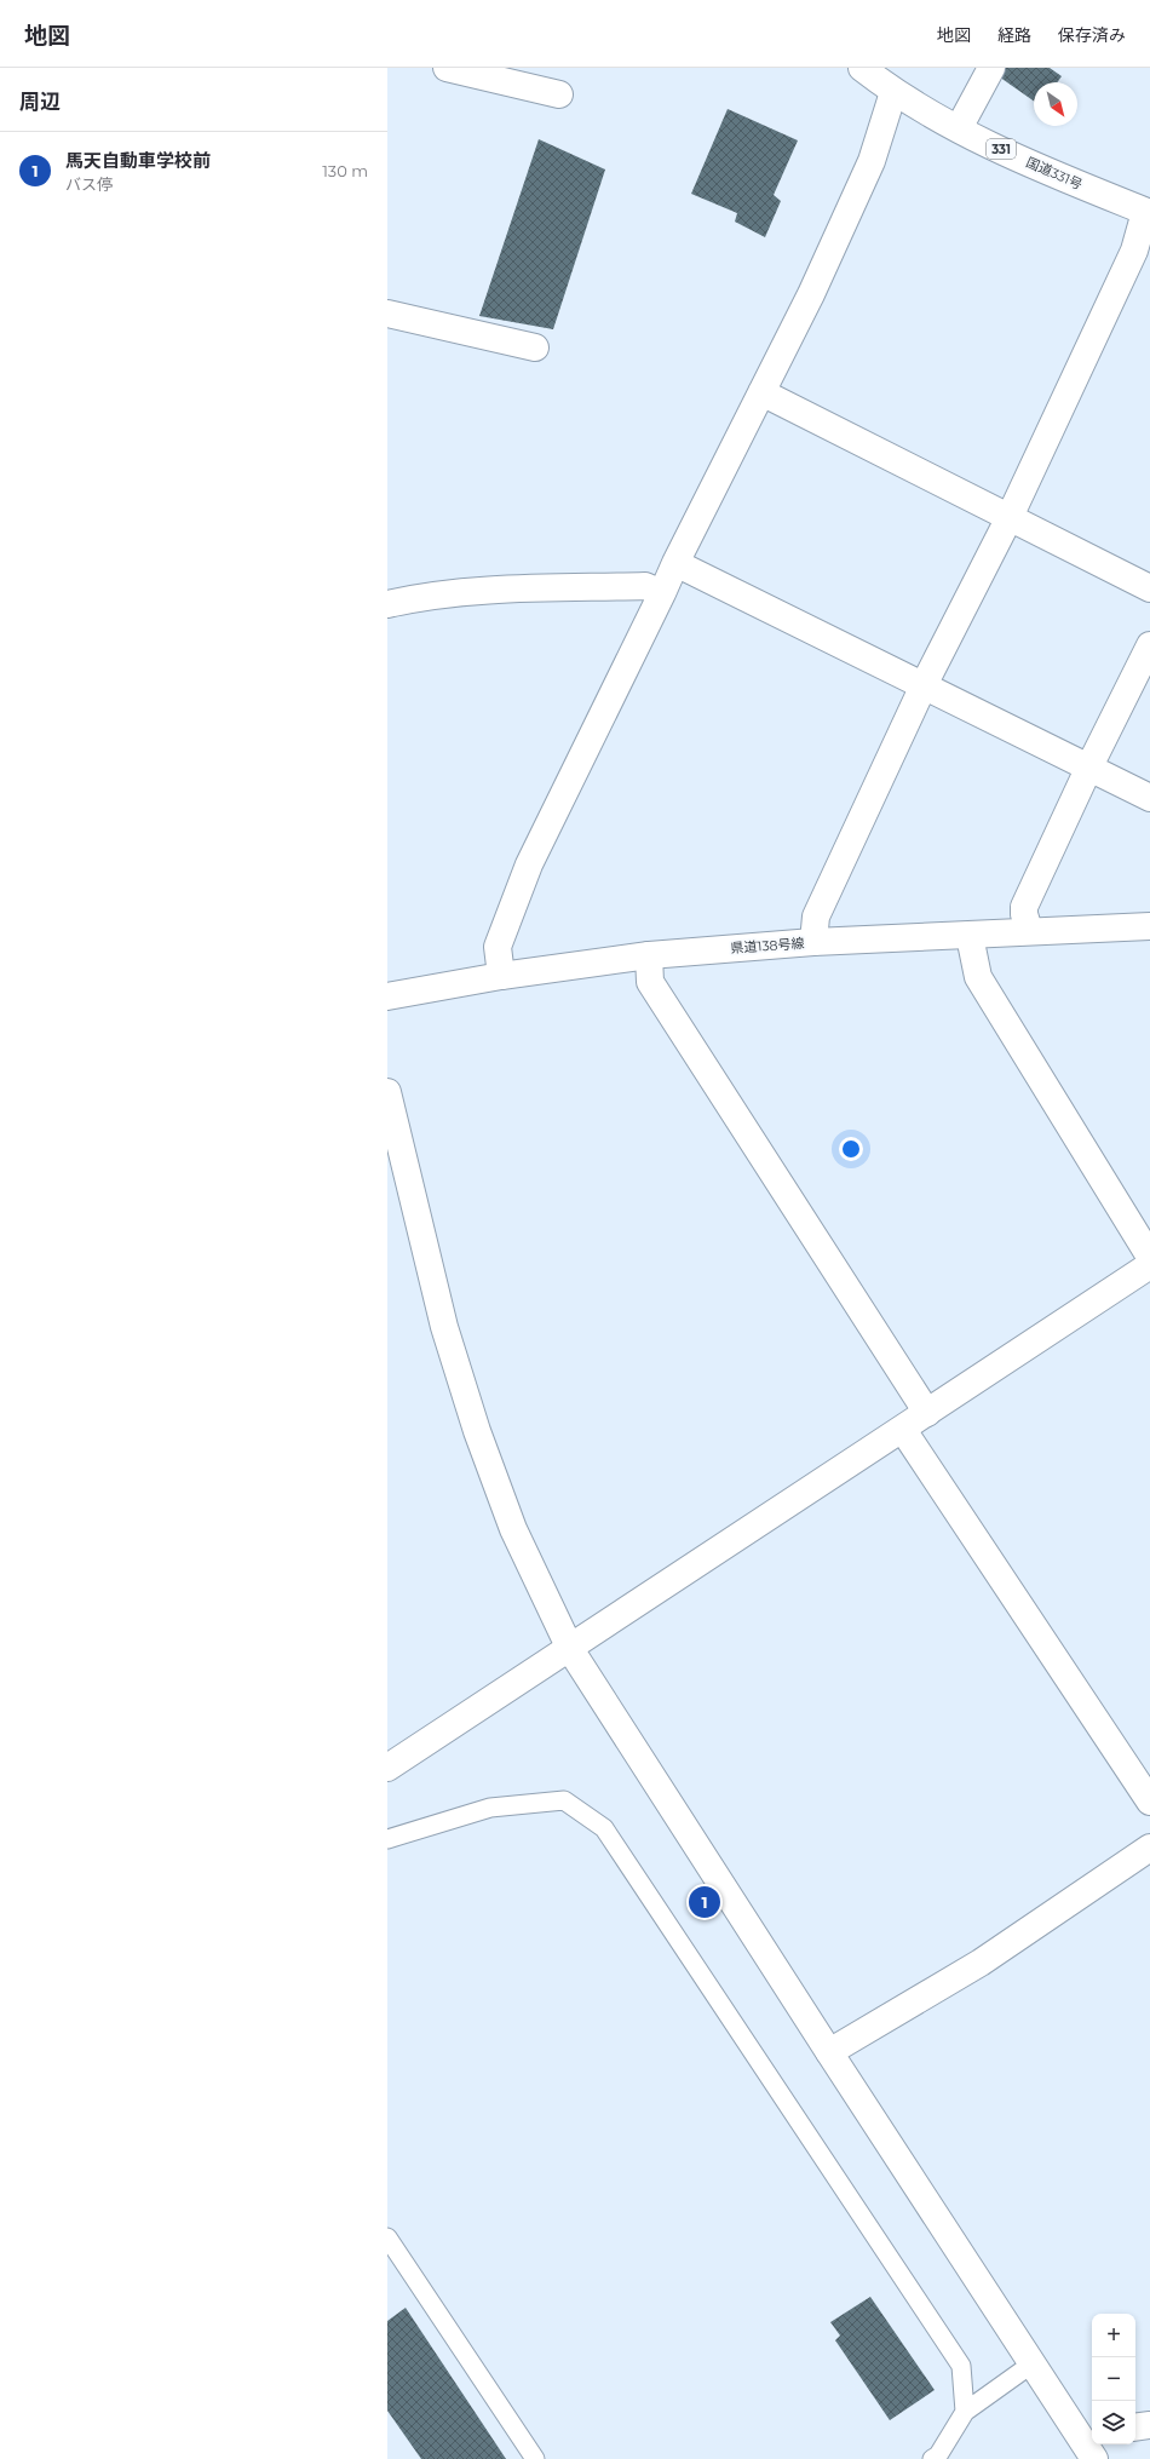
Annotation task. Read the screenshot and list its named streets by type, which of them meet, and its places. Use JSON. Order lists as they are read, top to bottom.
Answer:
{
  "streets": {
    "main road": ["331", "国道331号", "県道138号線"]
  },
  "north": "bottom right",
  "page": {
    "header": "地図",
    "nav": ["地図", "経路", "保存済み"],
    "heading": "周辺",
    "list": [
      {
        "mark": "1",
        "name": "馬天自動車学校前",
        "note": "バス停",
        "value": "130 m"
      }
    ],
    "pins": "1",
    "map_buttons": ["+", "−"]
  }
}
